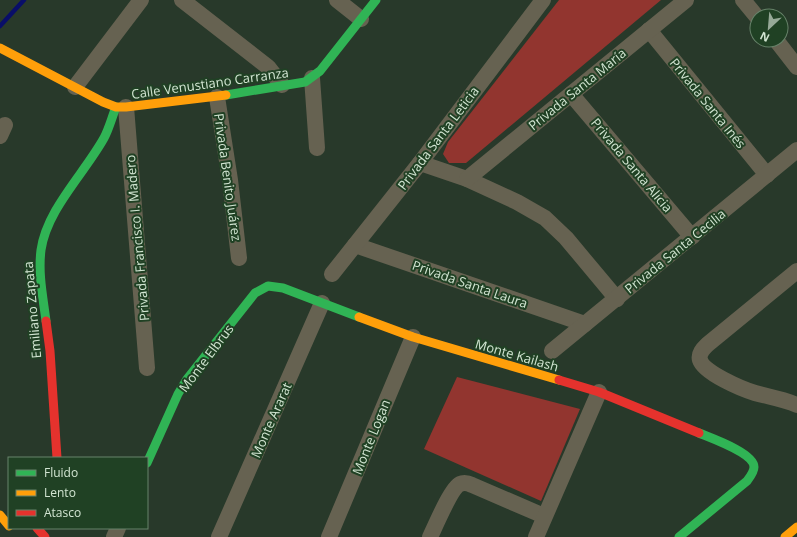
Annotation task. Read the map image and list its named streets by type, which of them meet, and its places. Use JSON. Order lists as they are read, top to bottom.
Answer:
{
  "streets": {
    "street": [
      "Calle Venustiano Carranza",
      "Privada Santa María",
      "Privada Santa Inés",
      "Privada Santa Leticia",
      "Privada Santa Alicia",
      "Privada Benito Juárez",
      "Privada Francisco I. Madero",
      "Privada Santa Cecilia",
      "Privada Santa Laura",
      "Emiliano Zapata",
      "Monte Kailash",
      "Monte Elbrus",
      "Monte Ararat",
      "Monte Logan"
    ]
  },
  "crossings": [
    ["Calle Venustiano Carranza", "Privada Benito Juárez"],
    ["Calle Venustiano Carranza", "Privada Francisco I. Madero"],
    ["Calle Venustiano Carranza", "Emiliano Zapata"],
    ["Privada Santa María", "Privada Santa Inés"],
    ["Privada Santa María", "Privada Santa Alicia"],
    ["Privada Santa Inés", "Privada Santa Cecilia"],
    ["Privada Santa Leticia", "Privada Santa Laura"],
    ["Privada Santa Alicia", "Privada Santa Cecilia"],
    ["Privada Francisco I. Madero", "Emiliano Zapata"],
    ["Privada Santa Cecilia", "Privada Santa Laura"],
    ["Monte Kailash", "Monte Elbrus"],
    ["Monte Kailash", "Monte Ararat"],
    ["Monte Kailash", "Monte Logan"]
  ],
  "legend": ["Fluido", "Lento", "Atasco"],
  "north": "bottom left"
}
